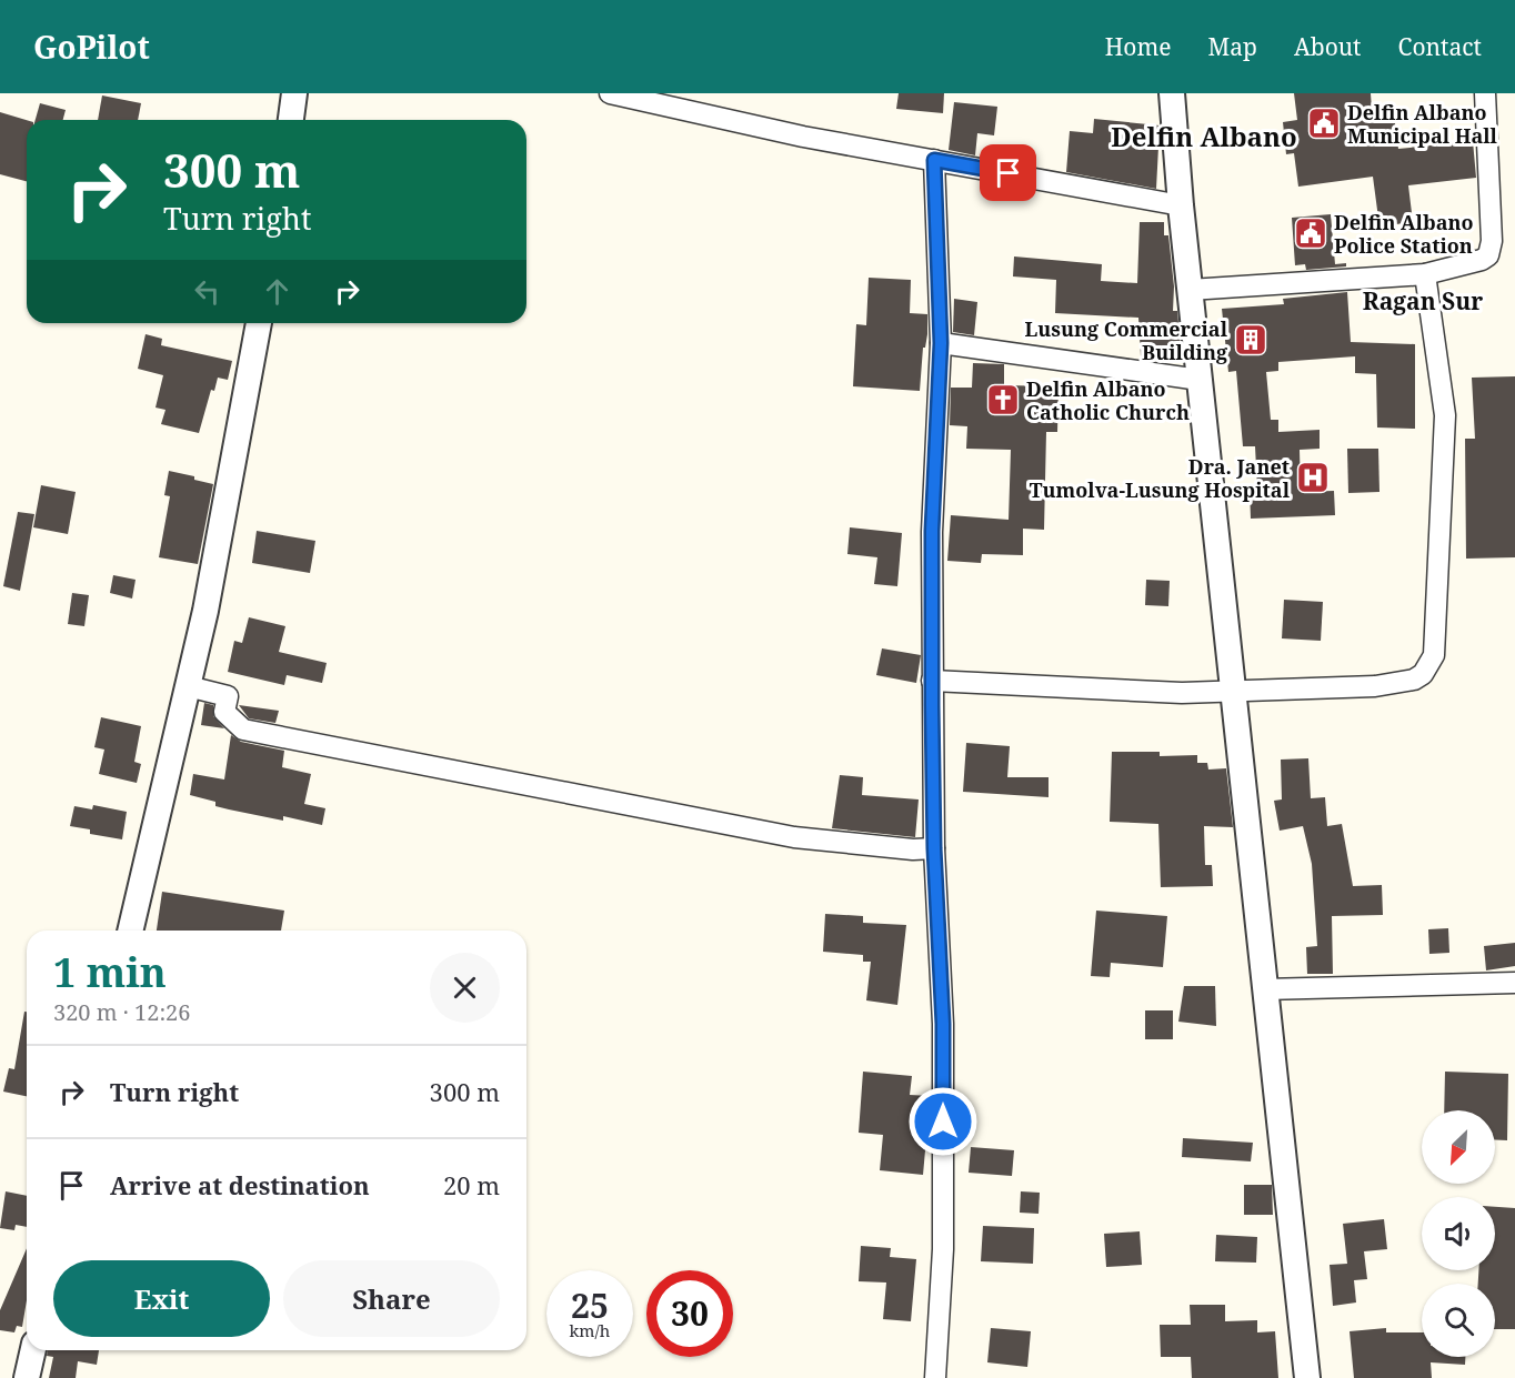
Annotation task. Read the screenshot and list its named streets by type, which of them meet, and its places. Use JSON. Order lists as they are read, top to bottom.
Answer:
{
  "districts": ["Delfin Albano", "Ragan Sur"],
  "places": {
    "public building": ["Delfin Albano Municipal Hall", "Delfin Albano Police Station"],
    "building": ["Lusung Commercial Building"],
    "church": ["Delfin Albano Catholic Church"],
    "hospital": ["Dra. Janet Tumolva-Lusung Hospital"]
  },
  "north": "bottom left",
  "page": {
    "header": "GoPilot",
    "nav": [
      "Home",
      "Map",
      "About",
      "Contact"
    ],
    "turn": ["300 m", "Turn right"],
    "heading": ["1 min", "320 m · 12:26"],
    "list": [
      {
        "name": "Turn right",
        "value": "300 m"
      },
      {
        "name": "Arrive at destination",
        "value": "20 m"
      }
    ],
    "buttons": ["Exit", "Share"],
    "speed": "25 km/h",
    "limit": "30"
  }
}
